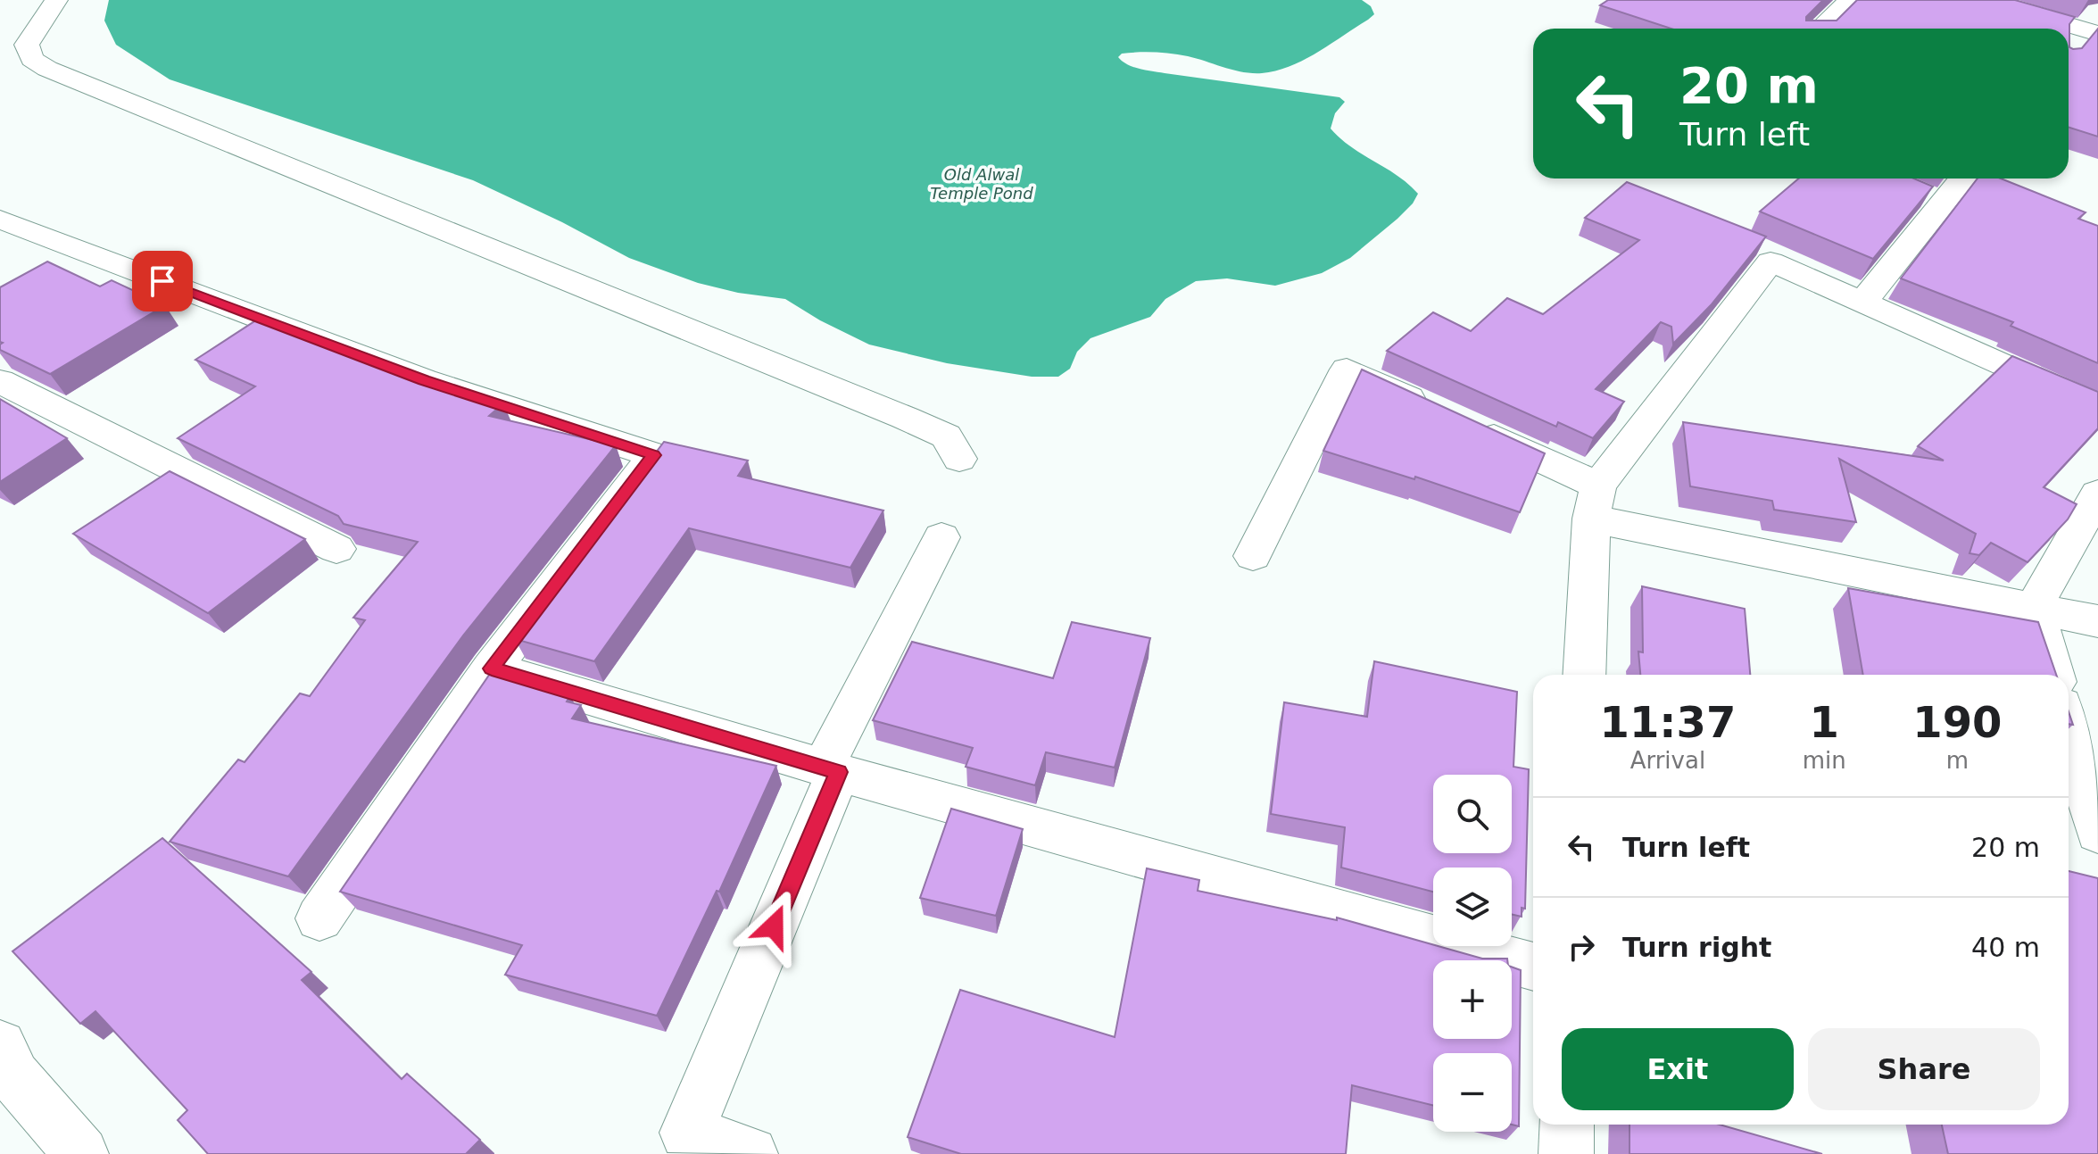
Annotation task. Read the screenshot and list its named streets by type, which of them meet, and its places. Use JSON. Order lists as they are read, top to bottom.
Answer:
{
  "water": ["Old Alwal Temple Pond"],
  "page": {
    "turn": ["20 m", "Turn left"],
    "eta": [
      "11:37",
      "Arrival",
      "1",
      "min",
      "190",
      "m"
    ],
    "map_buttons": ["+", "−"],
    "list": [
      {
        "name": "Turn left",
        "value": "20 m"
      },
      {
        "name": "Turn right",
        "value": "40 m"
      }
    ],
    "buttons": ["Exit", "Share"]
  }
}
